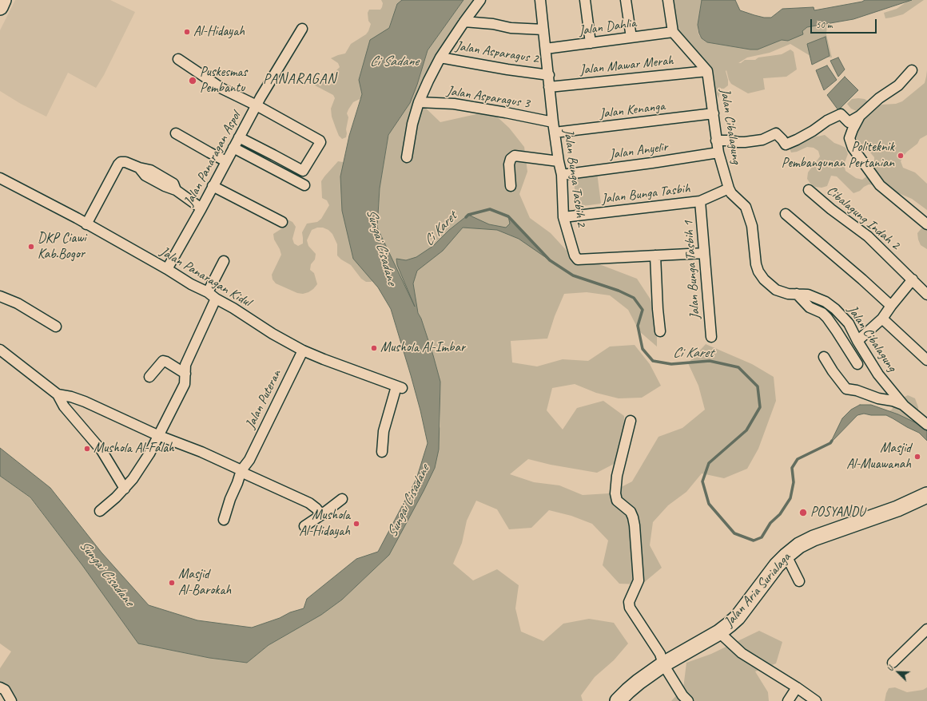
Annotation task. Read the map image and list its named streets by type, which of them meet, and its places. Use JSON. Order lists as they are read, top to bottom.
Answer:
{
  "streets": {
    "main road": ["Jalan Aria Surialaga"],
    "street": [
      "Jalan Dahlia",
      "Jalan Asparagus 2",
      "Jalan Mawar Merah",
      "Jalan Asparagus 3",
      "Jalan Kenanga",
      "Jalan Cibalagung",
      "Jalan Anyelir",
      "Jalan Panaragan Aspol",
      "Jalan Bunga Tasbih 2",
      "Jalan Bunga Tasbih",
      "Cibalagung Indah 2",
      "Jalan Bunga Tasbih 1",
      "Jalan Panaragan Kidul",
      "Jalan Puteran"
    ]
  },
  "crossings": [
    ["Jalan Dahlia", "Jalan Bunga Tasbih 2"],
    ["Jalan Asparagus 2", "Jalan Bunga Tasbih 2"],
    ["Jalan Mawar Merah", "Jalan Cibalagung"],
    ["Jalan Mawar Merah", "Jalan Bunga Tasbih 2"],
    ["Jalan Asparagus 3", "Jalan Bunga Tasbih 2"],
    ["Jalan Kenanga", "Jalan Cibalagung"],
    ["Jalan Kenanga", "Jalan Bunga Tasbih 2"],
    ["Jalan Cibalagung", "Jalan Anyelir"],
    ["Jalan Cibalagung", "Jalan Bunga Tasbih"],
    ["Jalan Anyelir", "Jalan Bunga Tasbih 2"],
    ["Jalan Panaragan Aspol", "Jalan Panaragan Kidul"],
    ["Jalan Bunga Tasbih 2", "Jalan Bunga Tasbih"],
    ["Jalan Bunga Tasbih 2", "Jalan Bunga Tasbih 1"],
    ["Jalan Bunga Tasbih", "Jalan Bunga Tasbih 1"],
    ["Jalan Panaragan Kidul", "Jalan Puteran"]
  ],
  "districts": ["PANARAGAN"],
  "water": ["Ci Sadane", "Ci Karet", "Sungai Cisadane"],
  "places": [
    "Al-Hidayah",
    "Puskesmas Pembantu",
    "Politeknik Pembangunan Pertanian",
    "DKP Ciawi Kab.Bogor",
    "Mushola Al-Imbar",
    "Mushola Al-Falah",
    "Masjid Al-Muawanah",
    "POSYANDU",
    "Mushola Al-Hidayah",
    "Masjid Al-Barokah"
  ],
  "scale_bar": "50 m",
  "north": "top left"
}
